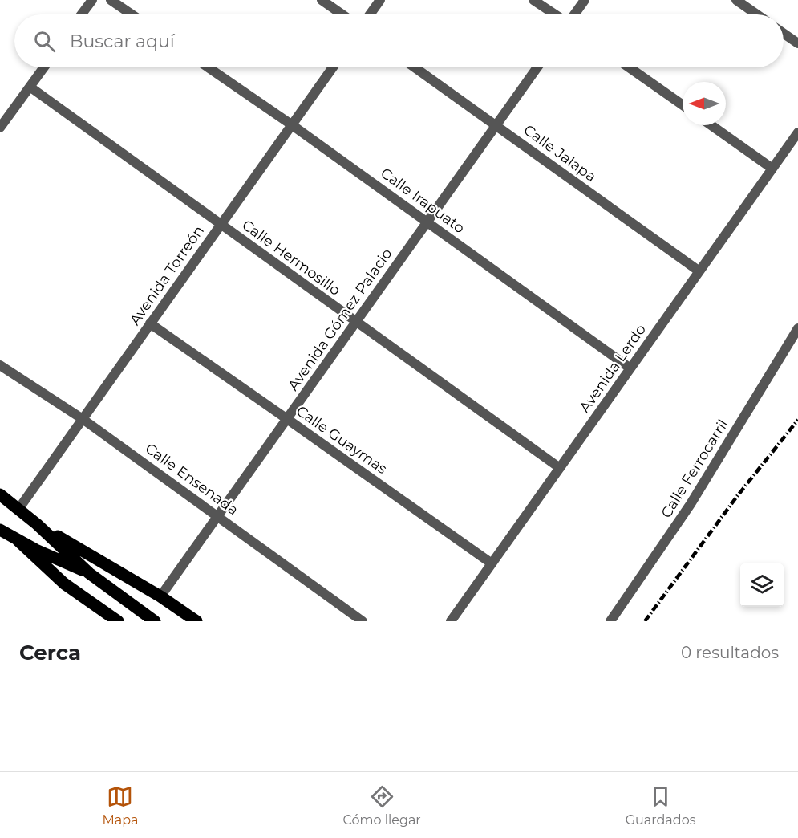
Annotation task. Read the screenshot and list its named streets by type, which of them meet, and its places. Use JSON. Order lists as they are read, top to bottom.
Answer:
{
  "streets": {
    "street": [
      "Calle Jalapa",
      "Calle Irapuato",
      "Calle Hermosillo",
      "Avenida Torreón",
      "Avenida Gómez Palacio",
      "Avenida Lerdo",
      "Calle Guaymas",
      "Calle Ferrocarril",
      "Calle Ensenada"
    ]
  },
  "crossings": [
    ["Calle Jalapa", "Avenida Gómez Palacio"],
    ["Calle Jalapa", "Avenida Lerdo"],
    ["Calle Irapuato", "Avenida Torreón"],
    ["Calle Irapuato", "Avenida Gómez Palacio"],
    ["Calle Irapuato", "Avenida Lerdo"],
    ["Calle Hermosillo", "Avenida Torreón"],
    ["Calle Hermosillo", "Avenida Gómez Palacio"],
    ["Calle Hermosillo", "Avenida Lerdo"],
    ["Avenida Torreón", "Calle Guaymas"],
    ["Avenida Torreón", "Calle Ensenada"],
    ["Avenida Gómez Palacio", "Calle Guaymas"],
    ["Avenida Gómez Palacio", "Calle Ensenada"],
    ["Avenida Lerdo", "Calle Guaymas"]
  ],
  "north": "left",
  "page": {
    "search": "Buscar aquí",
    "heading": ["Cerca", "0 resultados"],
    "nav": ["Mapa", "Cómo llegar", "Guardados"]
  }
}
